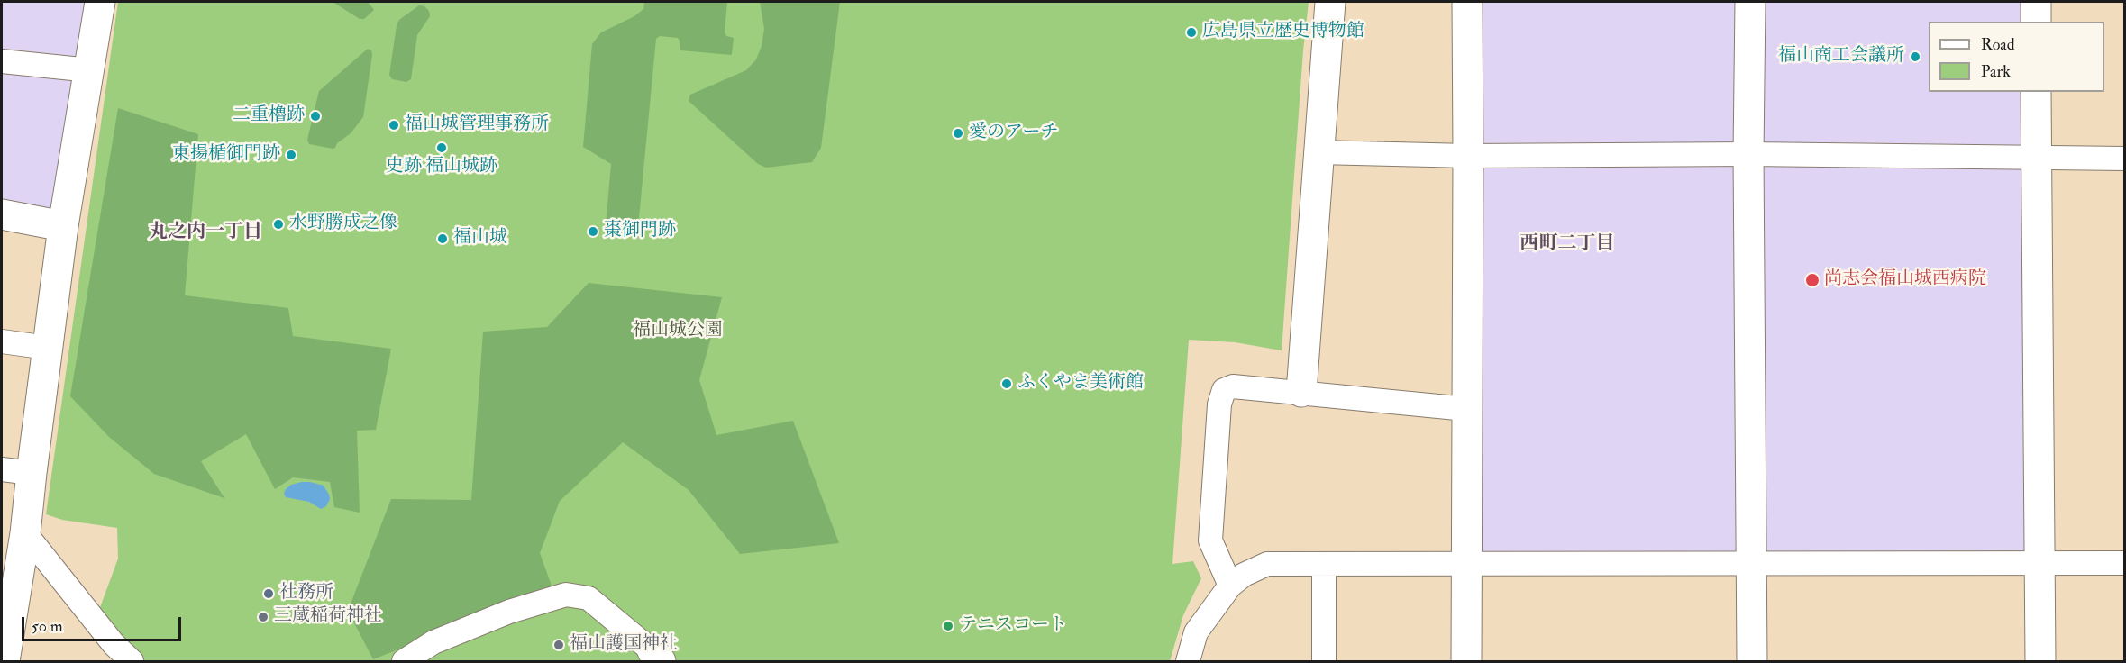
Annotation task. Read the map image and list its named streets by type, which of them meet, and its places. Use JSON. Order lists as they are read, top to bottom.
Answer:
{
  "districts": ["丸之内一丁目", "西町二丁目"],
  "parks": ["福山城公園"],
  "places": [
    "広島県立歴史博物館",
    "福山商工会議所",
    "二重櫓跡",
    "福山城管理事務所",
    "愛のアーチ",
    "史跡 福山城跡",
    "東揚楯御門跡",
    "水野勝成之像",
    "棗御門跡",
    "福山城",
    "尚志会福山城西病院",
    "ふくやま美術館",
    "社務所",
    "三蔵稲荷神社",
    "テニスコート",
    "福山護国神社"
  ],
  "legend": ["Road", "Park"],
  "scale_bar": "50 m"
}
